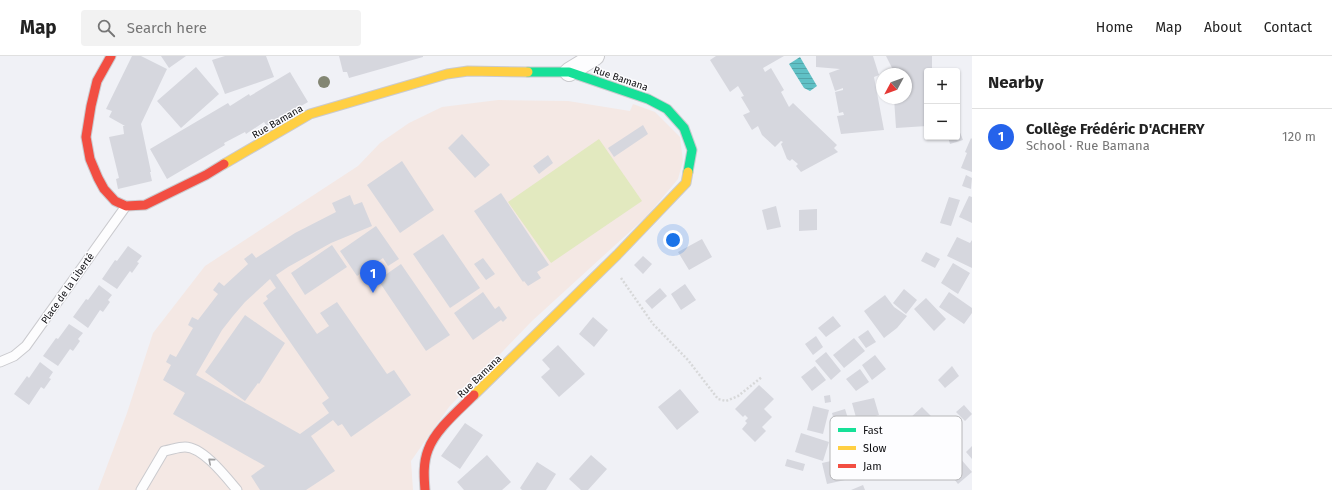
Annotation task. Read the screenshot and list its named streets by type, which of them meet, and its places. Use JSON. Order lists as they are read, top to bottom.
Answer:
{
  "streets": {
    "street": ["Rue Bamana"],
    "lane": ["Place de la Liberté"]
  },
  "crossings": [
    ["Rue Bamana", "Place de la Liberté"]
  ],
  "legend": ["Fast", "Slow", "Jam"],
  "north": "bottom left",
  "page": {
    "header": "Map",
    "search": "Search here",
    "nav": [
      "Home",
      "Map",
      "About",
      "Contact"
    ],
    "heading": "Nearby",
    "map_buttons": ["+", "−"],
    "list": [
      {
        "mark": "1",
        "name": "Collège Frédéric D'ACHERY",
        "note": "School · Rue Bamana",
        "value": "120 m"
      }
    ],
    "pins": "1"
  }
}
